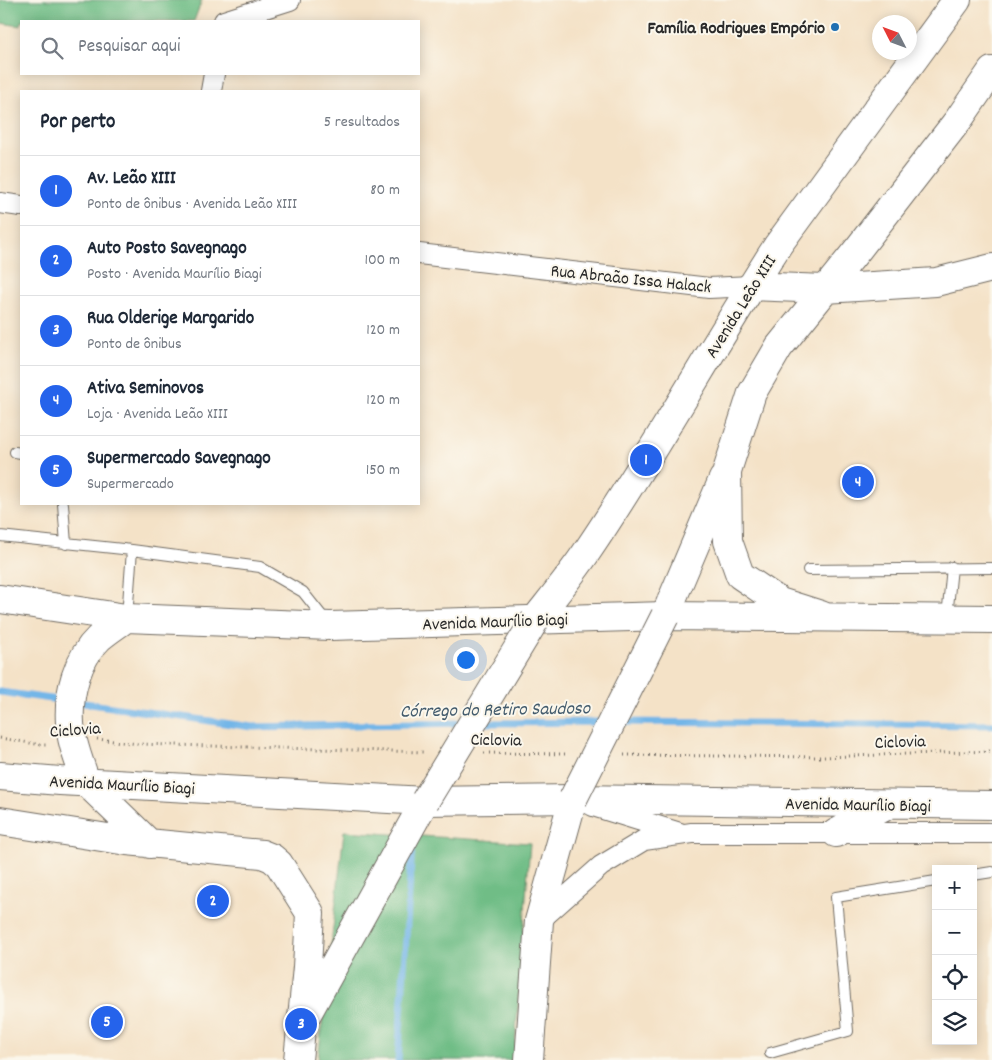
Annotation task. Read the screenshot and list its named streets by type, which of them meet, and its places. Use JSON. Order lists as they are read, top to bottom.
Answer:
{
  "streets": {
    "main road": ["Rua Abraão Issa Halack", "Avenida Leão XIII", "Avenida Maurílio Biagi"],
    "path": ["Ciclovia"]
  },
  "crossings": [
    ["Rua Abraão Issa Halack", "Avenida Leão XIII"],
    ["Avenida Leão XIII", "Avenida Maurílio Biagi"]
  ],
  "water": ["Córrego do Retiro Saudoso"],
  "places": ["Família Rodrigues Empório"],
  "north": "top left",
  "page": {
    "search": "Pesquisar aqui",
    "heading": ["Por perto", "5 resultados"],
    "list": [
      {
        "mark": "1",
        "name": "Av. Leão XIII",
        "note": "Ponto de ônibus · Avenida Leão XIII",
        "value": "80 m"
      },
      {
        "mark": "2",
        "name": "Auto Posto Savegnago",
        "note": "Posto · Avenida Maurílio Biagi",
        "value": "100 m"
      },
      {
        "mark": "3",
        "name": "Rua Olderige Margarido",
        "note": "Ponto de ônibus",
        "value": "120 m"
      },
      {
        "mark": "4",
        "name": "Ativa Seminovos",
        "note": "Loja · Avenida Leão XIII",
        "value": "120 m"
      },
      {
        "mark": "5",
        "name": "Supermercado Savegnago",
        "note": "Supermercado",
        "value": "150 m"
      }
    ],
    "pins": [
      "1",
      "4",
      "2",
      "5",
      "3"
    ],
    "map_buttons": ["+", "−"]
  }
}
